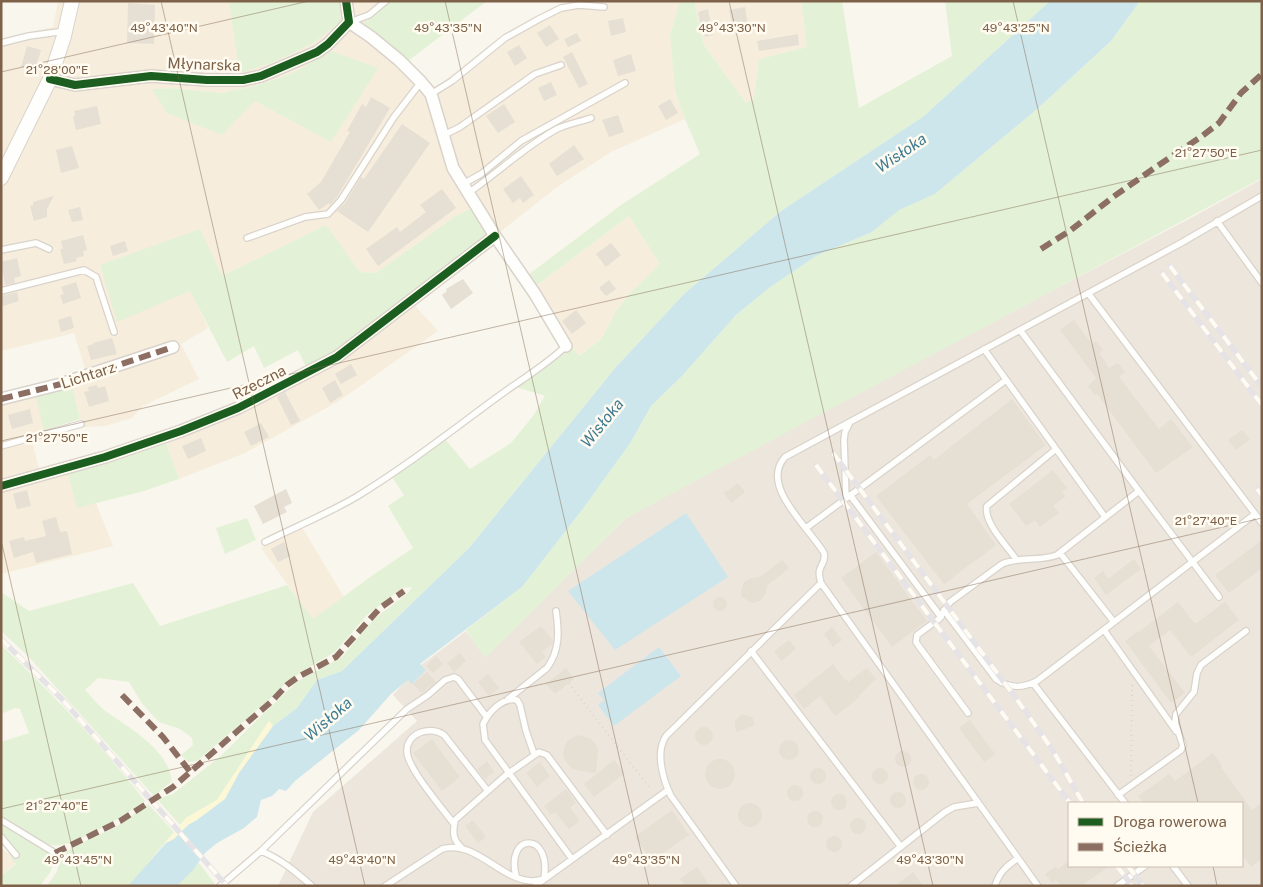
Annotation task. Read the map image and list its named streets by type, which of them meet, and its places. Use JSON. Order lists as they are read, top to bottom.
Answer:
{
  "streets": {
    "street": ["Młynarska", "Lichtarz", "Rzeczna"]
  },
  "water": ["Wisłoka"],
  "legend": ["Droga rowerowa", "Ścieżka"],
  "coordinates": [
    "49°43'40\"N",
    "49°43'35\"N",
    "49°43'30\"N",
    "49°43'25\"N",
    "21°28'00\"E",
    "21°27'50\"E",
    "21°27'40\"E",
    "49°43'45\"N"
  ]
}
